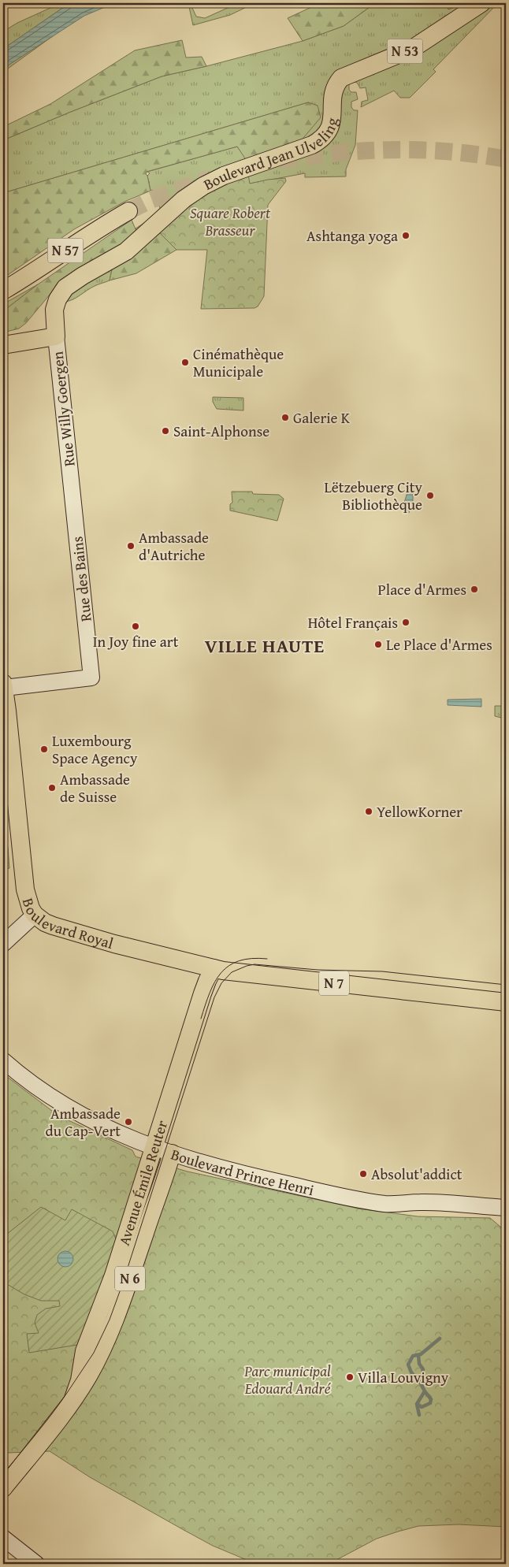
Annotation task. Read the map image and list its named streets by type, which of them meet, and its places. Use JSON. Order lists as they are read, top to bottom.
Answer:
{
  "streets": {
    "main road": [
      "N 53",
      "Boulevard Jean Ulveling",
      "N 57",
      "Rue Willy Goergen",
      "Rue des Bains",
      "Boulevard Royal",
      "N 7",
      "Boulevard Prince Henri",
      "Avenue Émile Reuter",
      "N 6"
    ]
  },
  "crossings": [
    ["Boulevard Jean Ulveling", "Rue Willy Goergen"],
    ["Rue Willy Goergen", "Rue des Bains"],
    ["Rue des Bains", "Boulevard Royal"],
    ["Boulevard Royal", "Avenue Émile Reuter"],
    ["Boulevard Prince Henri", "Avenue Émile Reuter"]
  ],
  "districts": ["VILLE HAUTE"],
  "parks": ["Square Robert Brasseur", "Parc municipal Edouard André"],
  "places": [
    "Ashtanga yoga",
    "Cinémathèque Municipale",
    "Galerie K",
    "Saint-Alphonse",
    "Lëtzebuerg City Bibliothèque",
    "Ambassade d'Autriche",
    "Place d'Armes",
    "Hôtel Français",
    "In Joy fine art",
    "Le Place d'Armes",
    "Luxembourg Space Agency",
    "Ambassade de Suisse",
    "YellowKorner",
    "Ambassade du Cap-Vert",
    "Absolut'addict",
    "Villa Louvigny"
  ]
}
